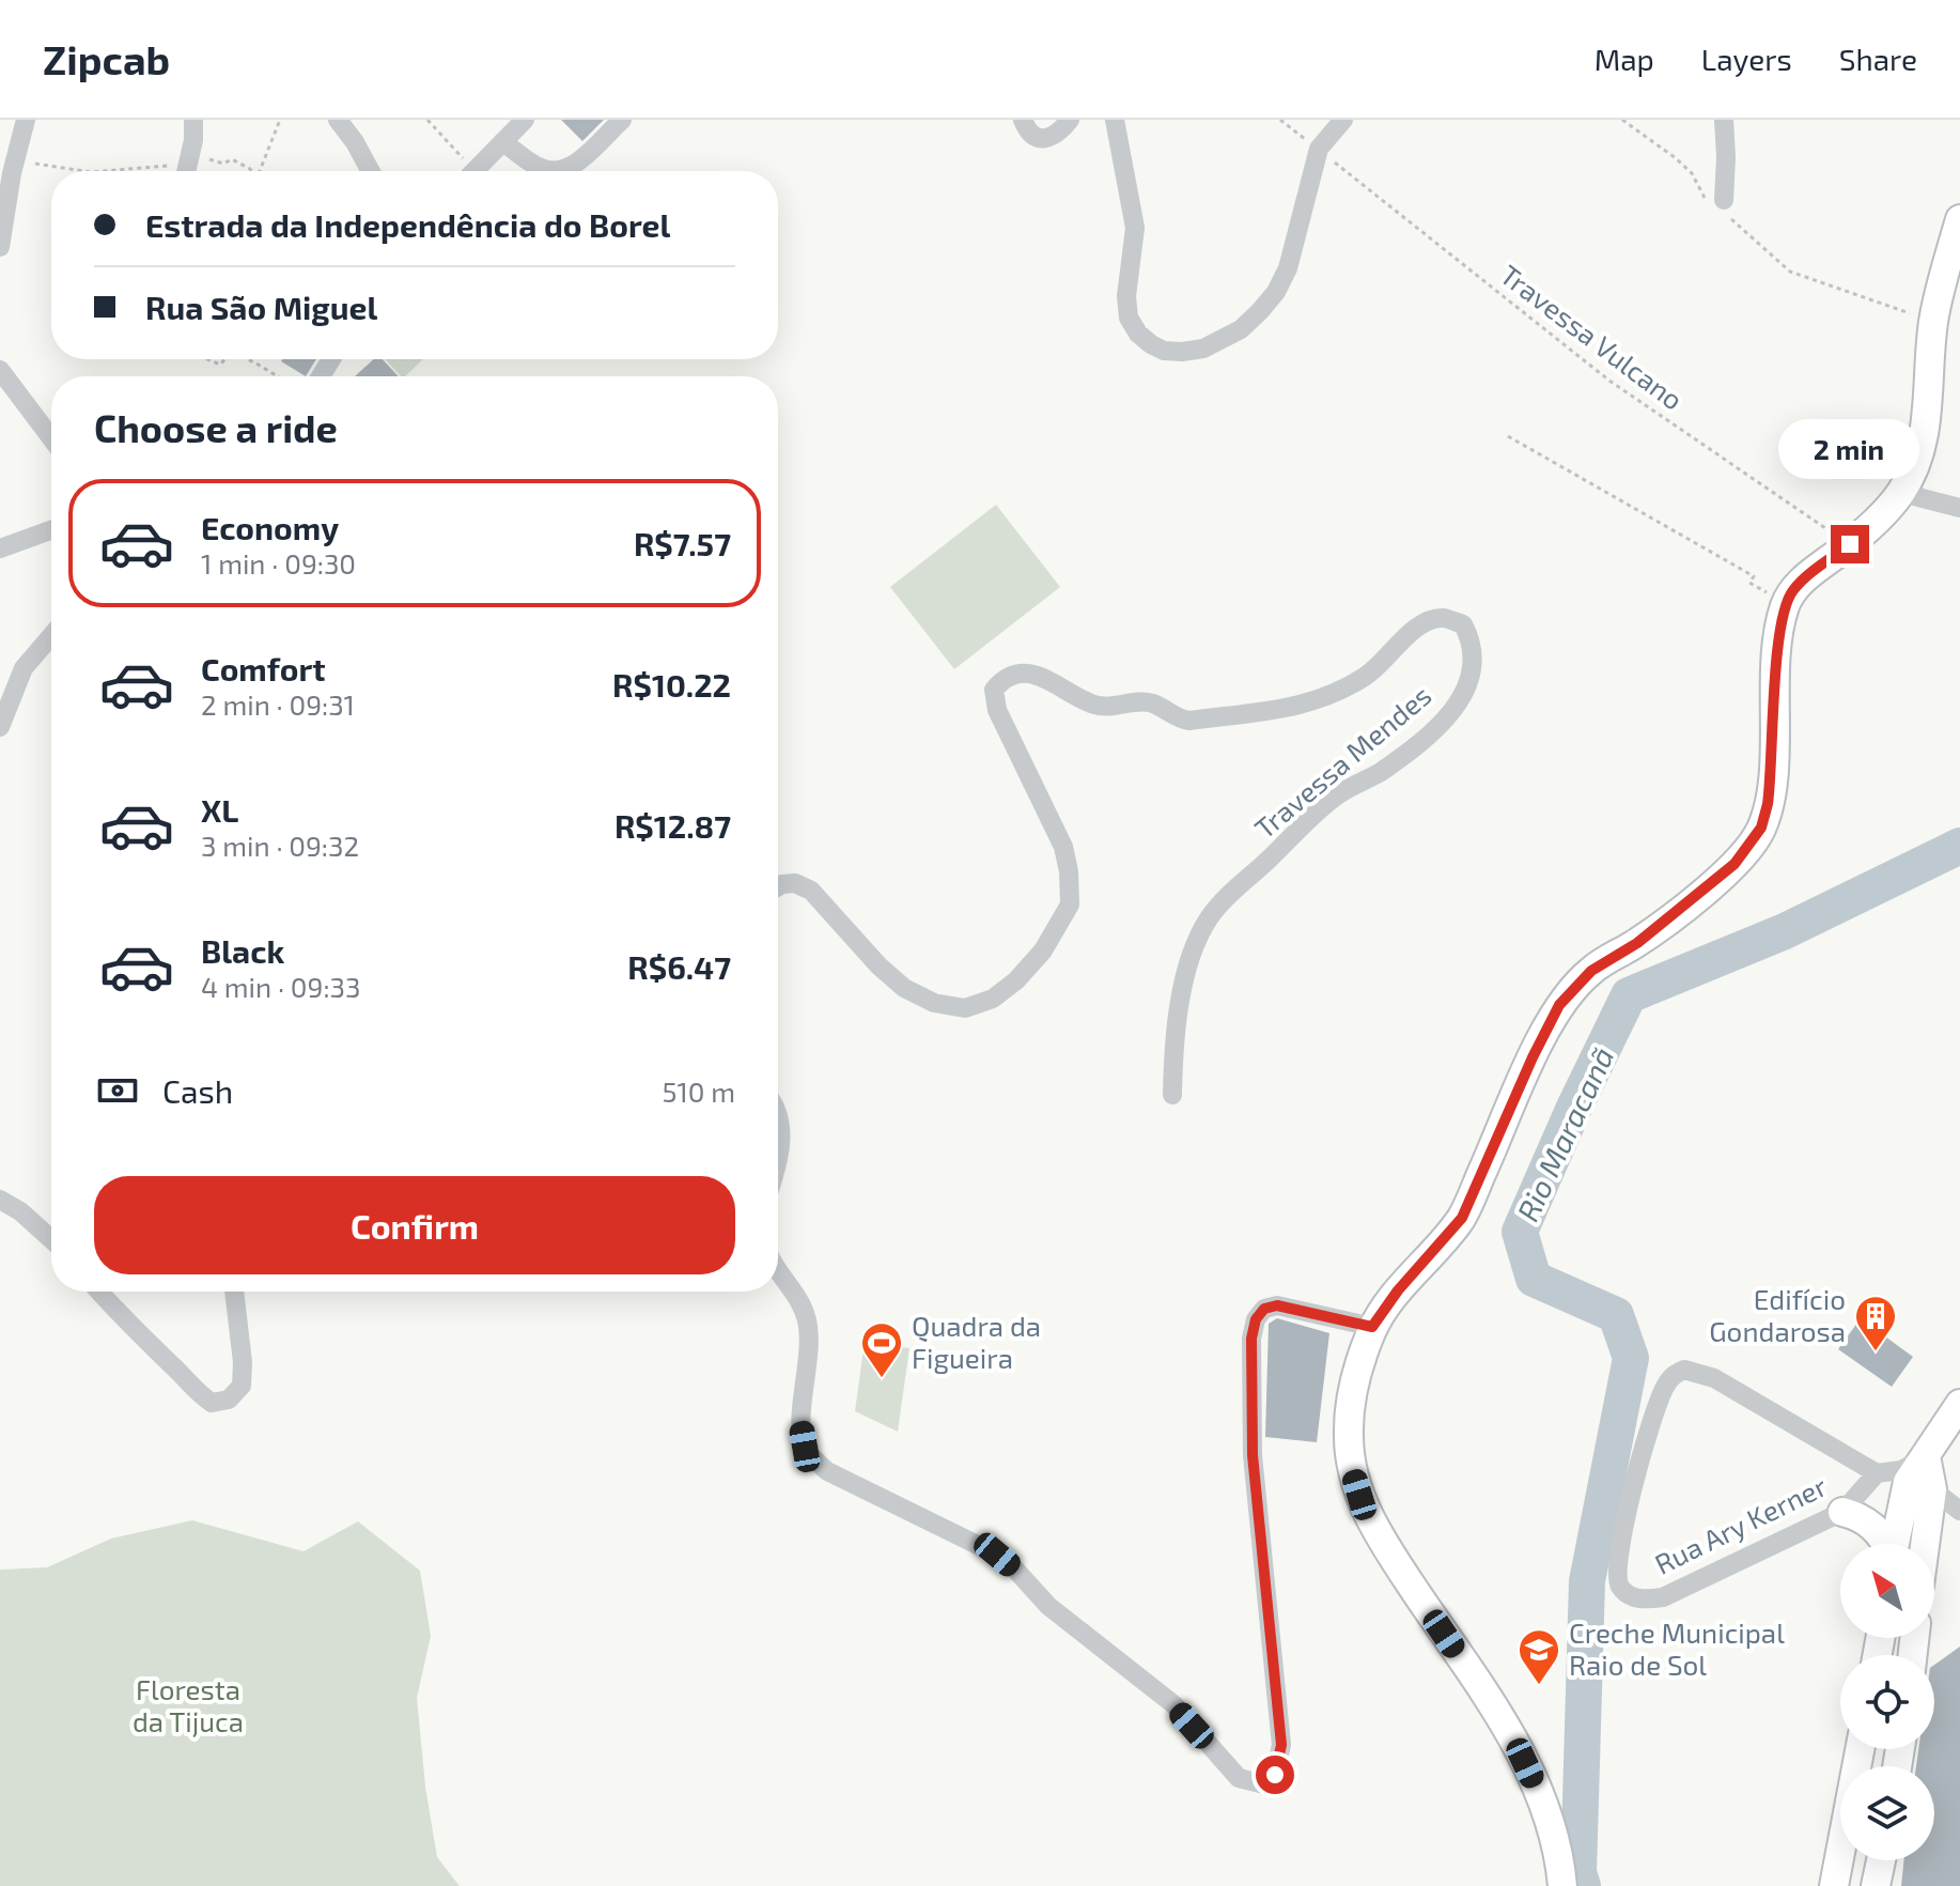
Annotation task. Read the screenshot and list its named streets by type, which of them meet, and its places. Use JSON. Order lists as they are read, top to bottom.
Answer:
{
  "streets": {
    "street": ["Travessa Mendes", "Rua Ary Kerner"],
    "path": ["Travessa Vulcano"]
  },
  "water": ["Rio Maracanã"],
  "parks": ["Floresta da Tijuca"],
  "places": {
    "building": ["Edifício Gondarosa"],
    "sports": ["Quadra da Figueira"],
    "school or university": ["Creche Municipal Raio de Sol"]
  },
  "north": "top left",
  "page": {
    "header": "Zipcab",
    "nav": ["Map", "Layers", "Share"],
    "banner": ["Estrada da Independência do Borel", "Rua São Miguel"],
    "heading": "Choose a ride",
    "bubble": "2 min",
    "list": [
      {
        "name": "Economy",
        "note": "1 min · 09:30",
        "value": "R$7.57"
      },
      {
        "name": "Comfort",
        "note": "2 min · 09:31",
        "value": "R$10.22"
      },
      {
        "name": "XL",
        "note": "3 min · 09:32",
        "value": "R$12.87"
      },
      {
        "name": "Black",
        "note": "4 min · 09:33",
        "value": "R$6.47"
      }
    ],
    "pay": ["Cash", "510 m"],
    "buttons": "Confirm"
  }
}
